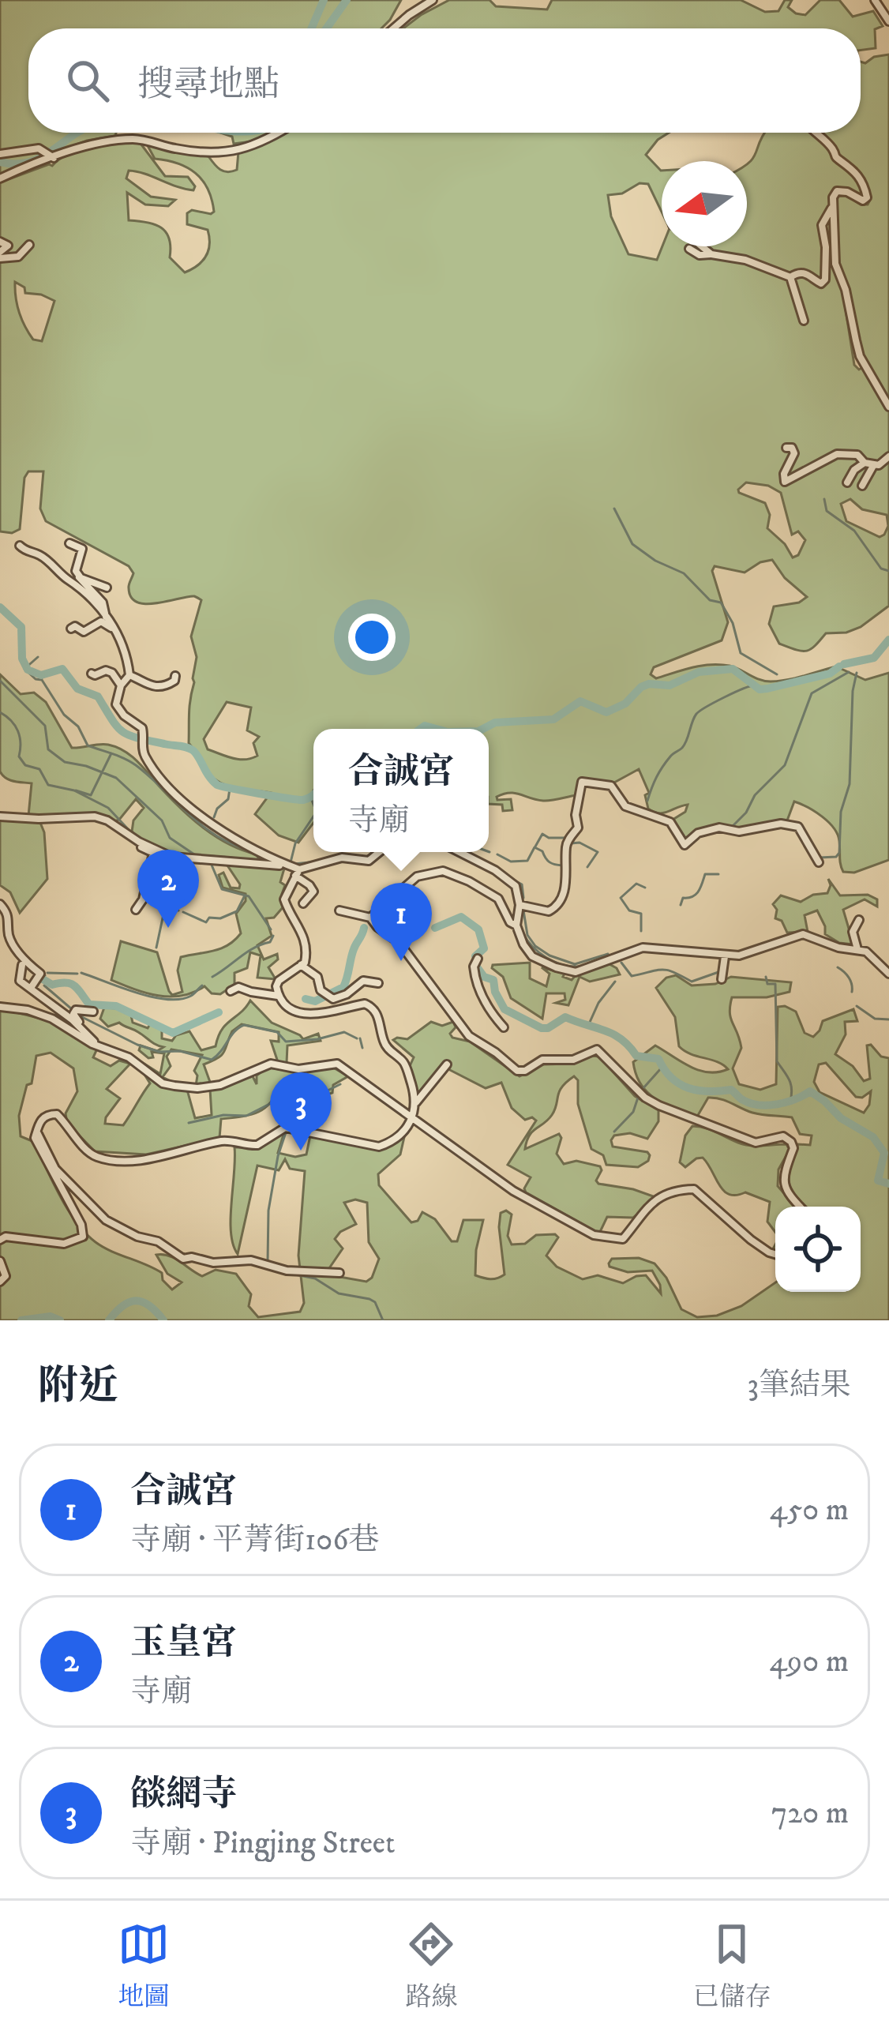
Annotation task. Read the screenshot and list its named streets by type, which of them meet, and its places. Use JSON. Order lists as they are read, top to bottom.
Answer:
{
  "north": "left",
  "page": {
    "search": "搜尋地點",
    "popup": ["合誠宮", "寺廟"],
    "pins": ["2", "1", "3"],
    "heading": ["附近", "3筆結果"],
    "list": [
      {
        "mark": "1",
        "name": "合誠宮",
        "note": "寺廟 · 平菁街106巷",
        "value": "450 m"
      },
      {
        "mark": "2",
        "name": "玉皇宮",
        "note": "寺廟",
        "value": "490 m"
      },
      {
        "mark": "3",
        "name": "燄網寺",
        "note": "寺廟 · Pingjing Street",
        "value": "720 m"
      }
    ],
    "nav": ["地圖", "路線", "已儲存"]
  }
}
